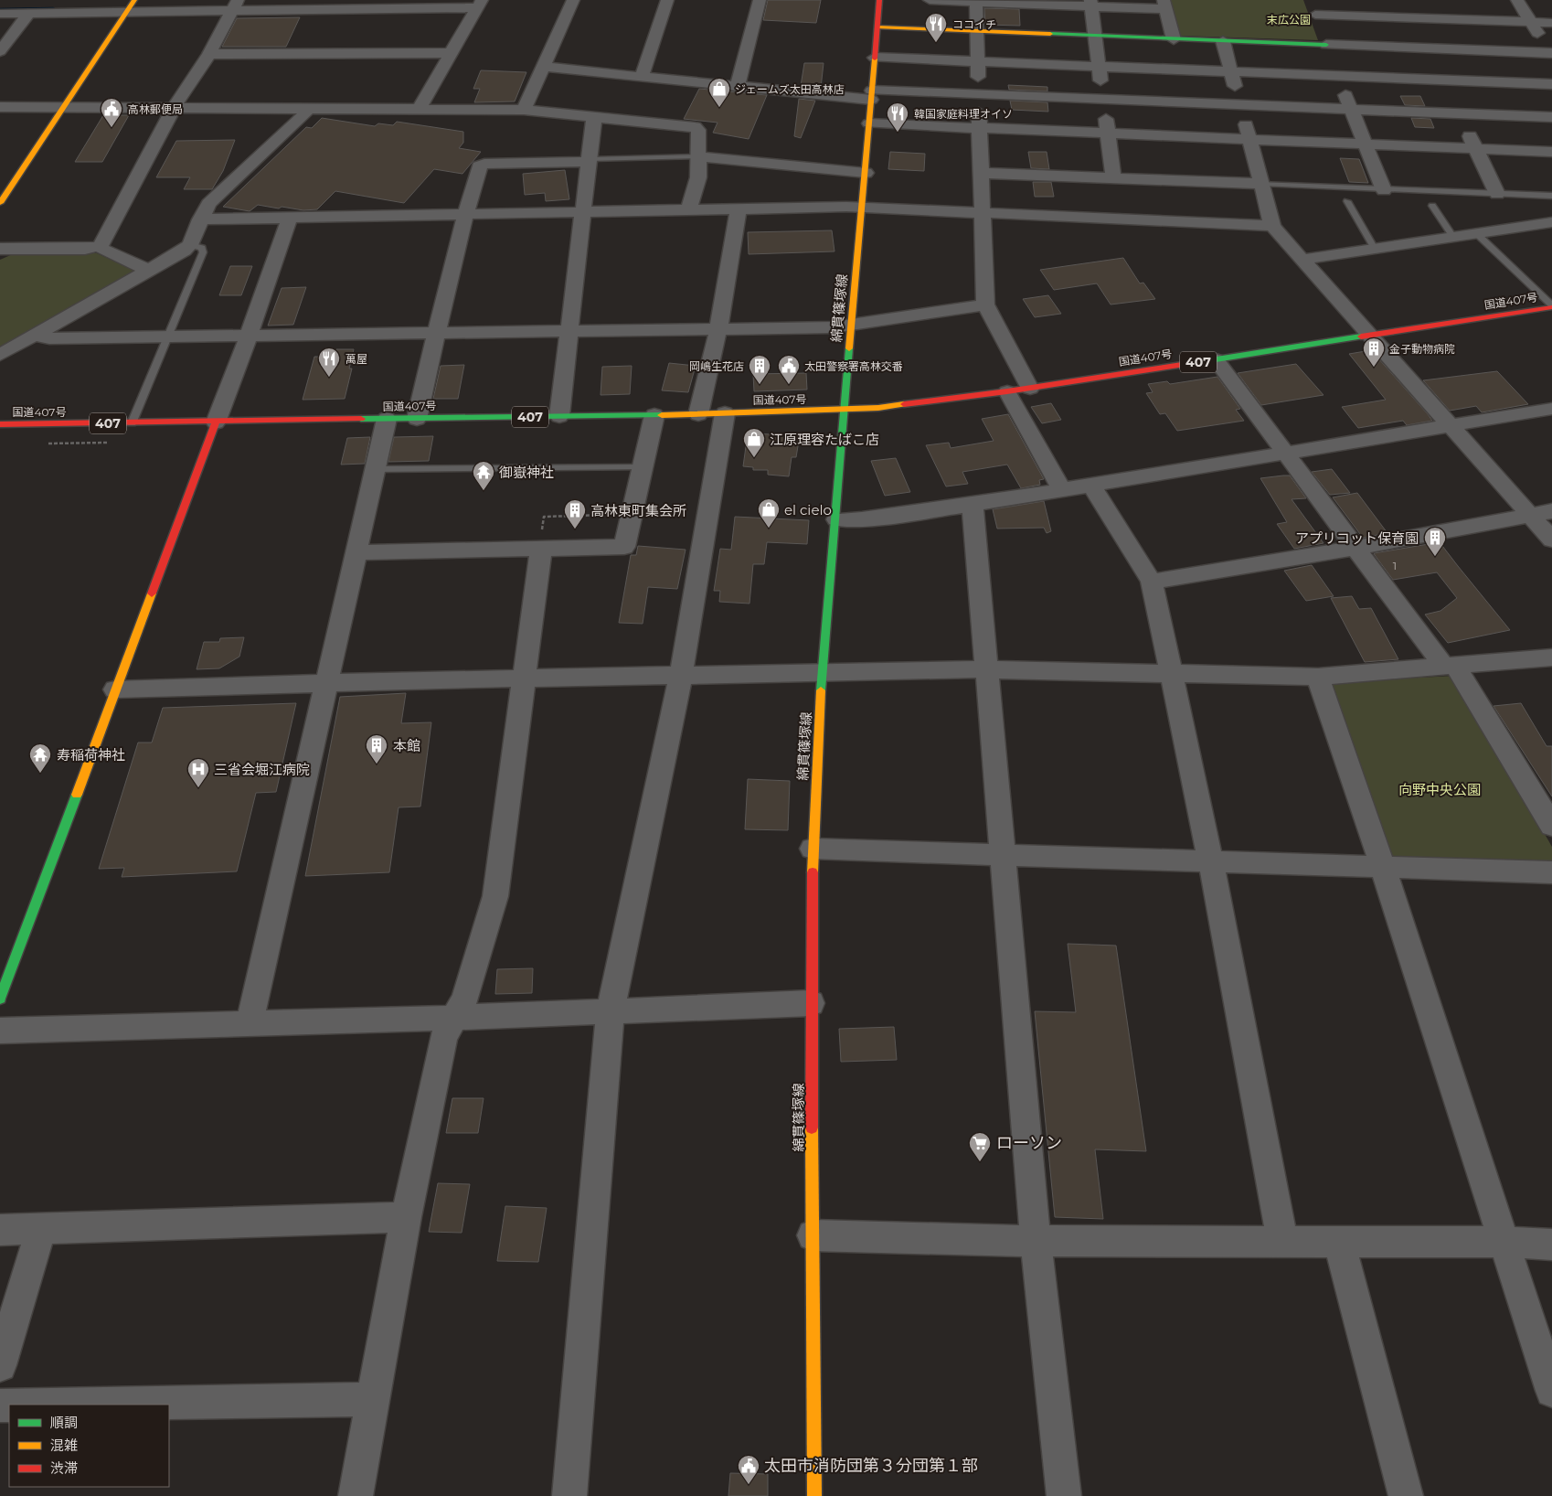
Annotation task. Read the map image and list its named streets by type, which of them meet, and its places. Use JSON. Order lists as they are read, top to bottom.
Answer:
{
  "streets": {
    "main road": ["国道407号", "綿貫篠塚線", "407"]
  },
  "crossings": [
    ["国道407号", "綿貫篠塚線"]
  ],
  "parks": ["末広公園", "向野中央公園"],
  "places": {
    "restaurant": ["ココイチ", "韓国家庭料理オイソ", "萬屋"],
    "shop": ["ジェームズ太田高林店", "江原理容たばこ店", "el cielo"],
    "public building": ["高林郵便局", "太田警察署高林交番", "太田市消防団第３分団第１部"],
    "building": [
      "金子動物病院",
      "岡嶋生花店",
      "高林東町集会所",
      "アプリコット保育園",
      "本館"
    ],
    "temple": ["御嶽神社", "寿稲荷神社"],
    "hospital": ["三省会堀江病院"],
    "supermarket": ["ローソン"]
  },
  "house_numbers": ["1"],
  "legend": ["順調", "混雑", "渋滞"]
}
